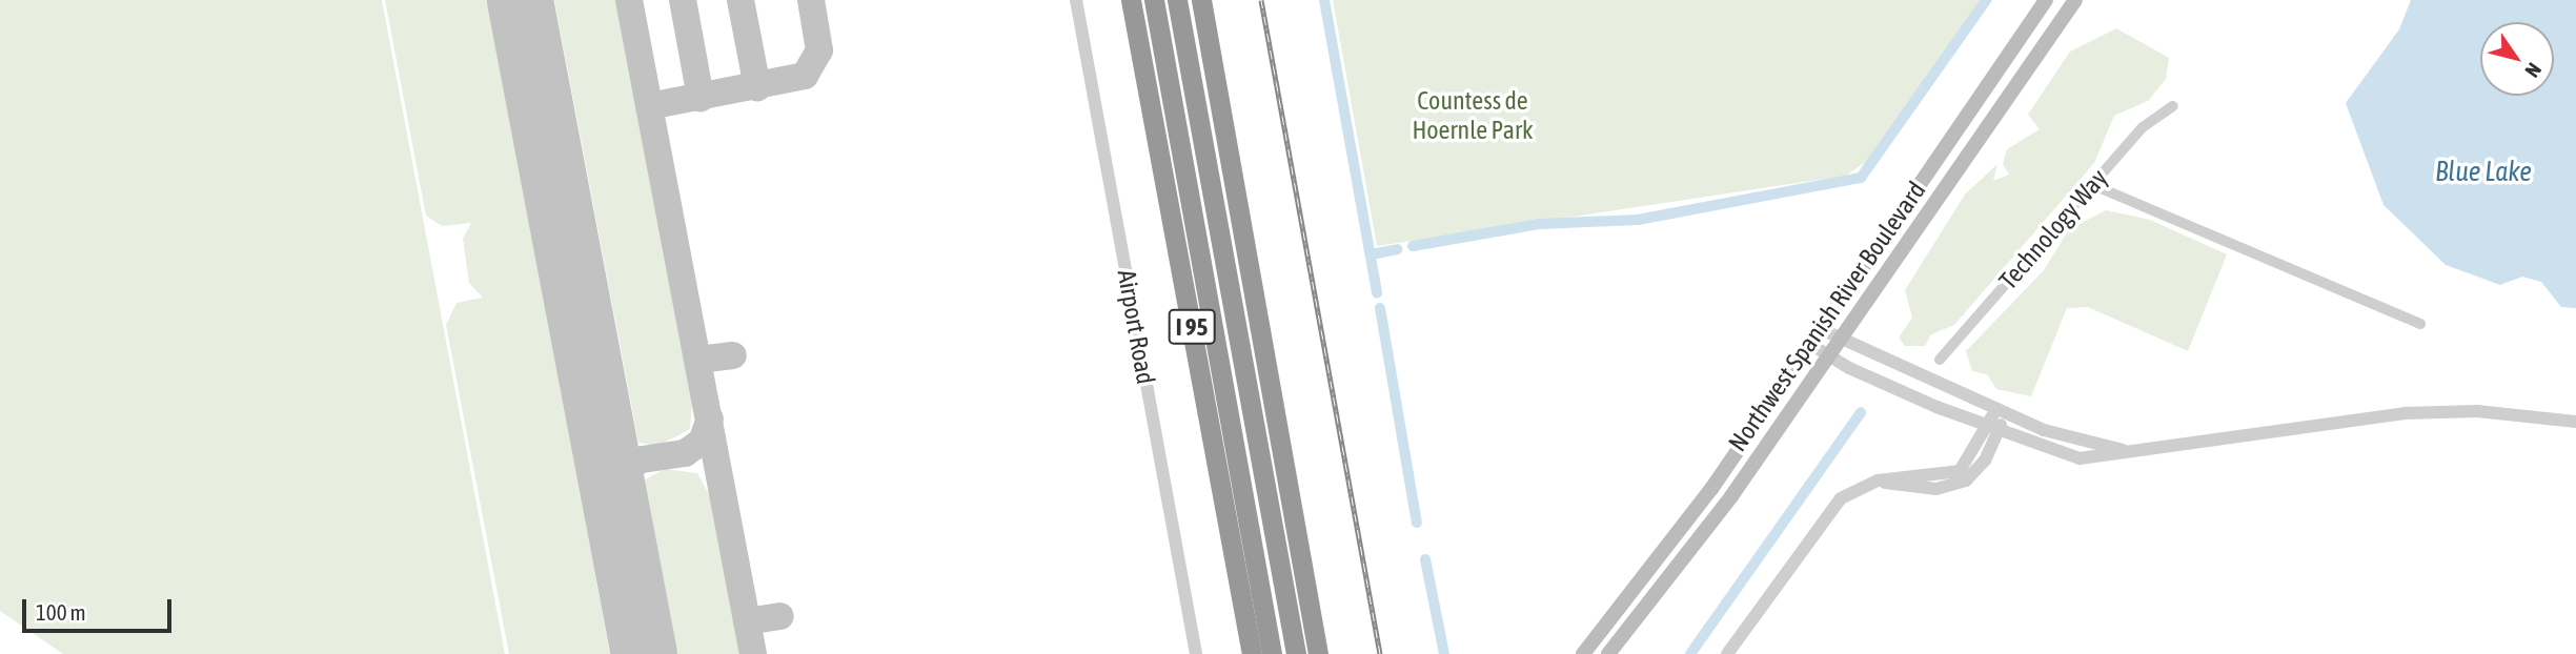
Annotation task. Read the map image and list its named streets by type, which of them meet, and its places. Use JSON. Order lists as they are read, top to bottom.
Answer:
{
  "streets": {
    "highway": ["I 95"],
    "main road": ["Northwest Spanish River Boulevard"],
    "street": ["Technology Way", "Airport Road"]
  },
  "water": ["Blue Lake"],
  "parks": ["Countess de Hoernle Park"],
  "scale_bar": "100 m",
  "north": "bottom right"
}
